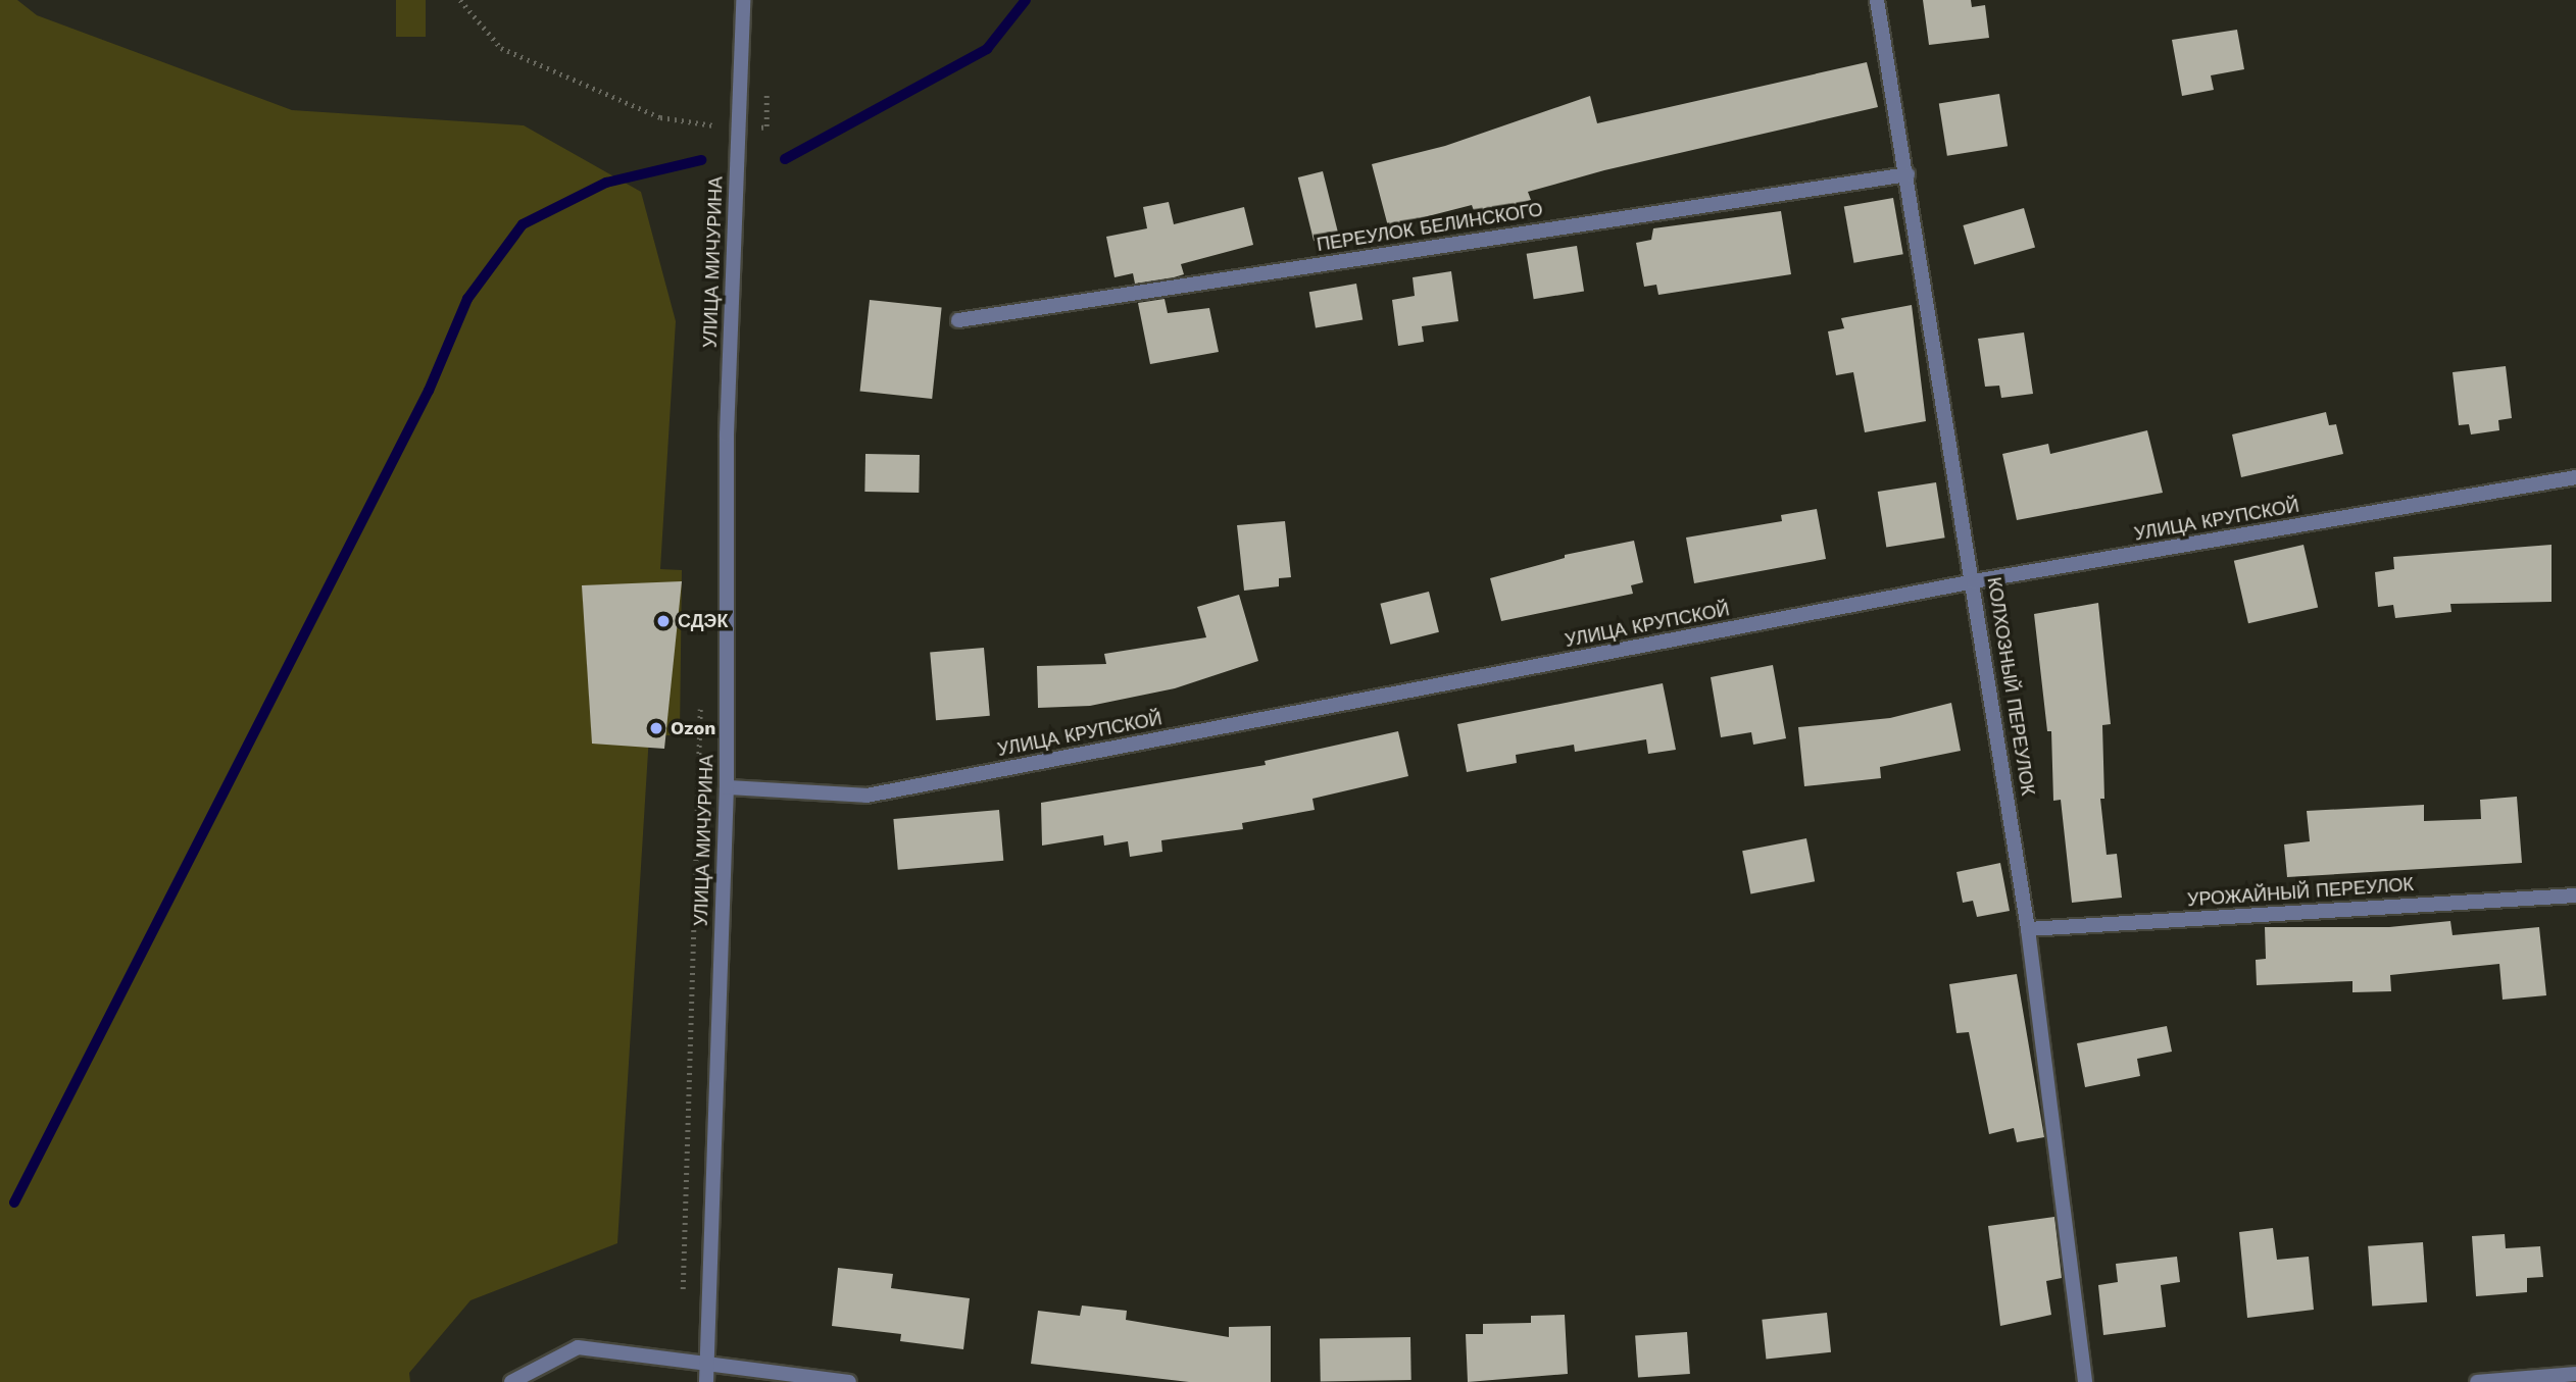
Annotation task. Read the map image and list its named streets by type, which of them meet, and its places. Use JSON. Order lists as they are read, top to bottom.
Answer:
{
  "streets": {
    "street": [
      "ПЕРЕУЛОК БЕЛИНСКОГО",
      "УЛИЦА МИЧУРИНА",
      "УЛИЦА КРУПСКОЙ",
      "КОЛХОЗНЫЙ ПЕРЕУЛОК",
      "УРОЖАЙНЫЙ ПЕРЕУЛОК"
    ]
  },
  "crossings": [
    ["ПЕРЕУЛОК БЕЛИНСКОГО", "КОЛХОЗНЫЙ ПЕРЕУЛОК"],
    ["УЛИЦА МИЧУРИНА", "УЛИЦА КРУПСКОЙ"],
    ["УЛИЦА КРУПСКОЙ", "КОЛХОЗНЫЙ ПЕРЕУЛОК"],
    ["КОЛХОЗНЫЙ ПЕРЕУЛОК", "УРОЖАЙНЫЙ ПЕРЕУЛОК"]
  ],
  "places": ["СДЭК", "Ozon"]
}
